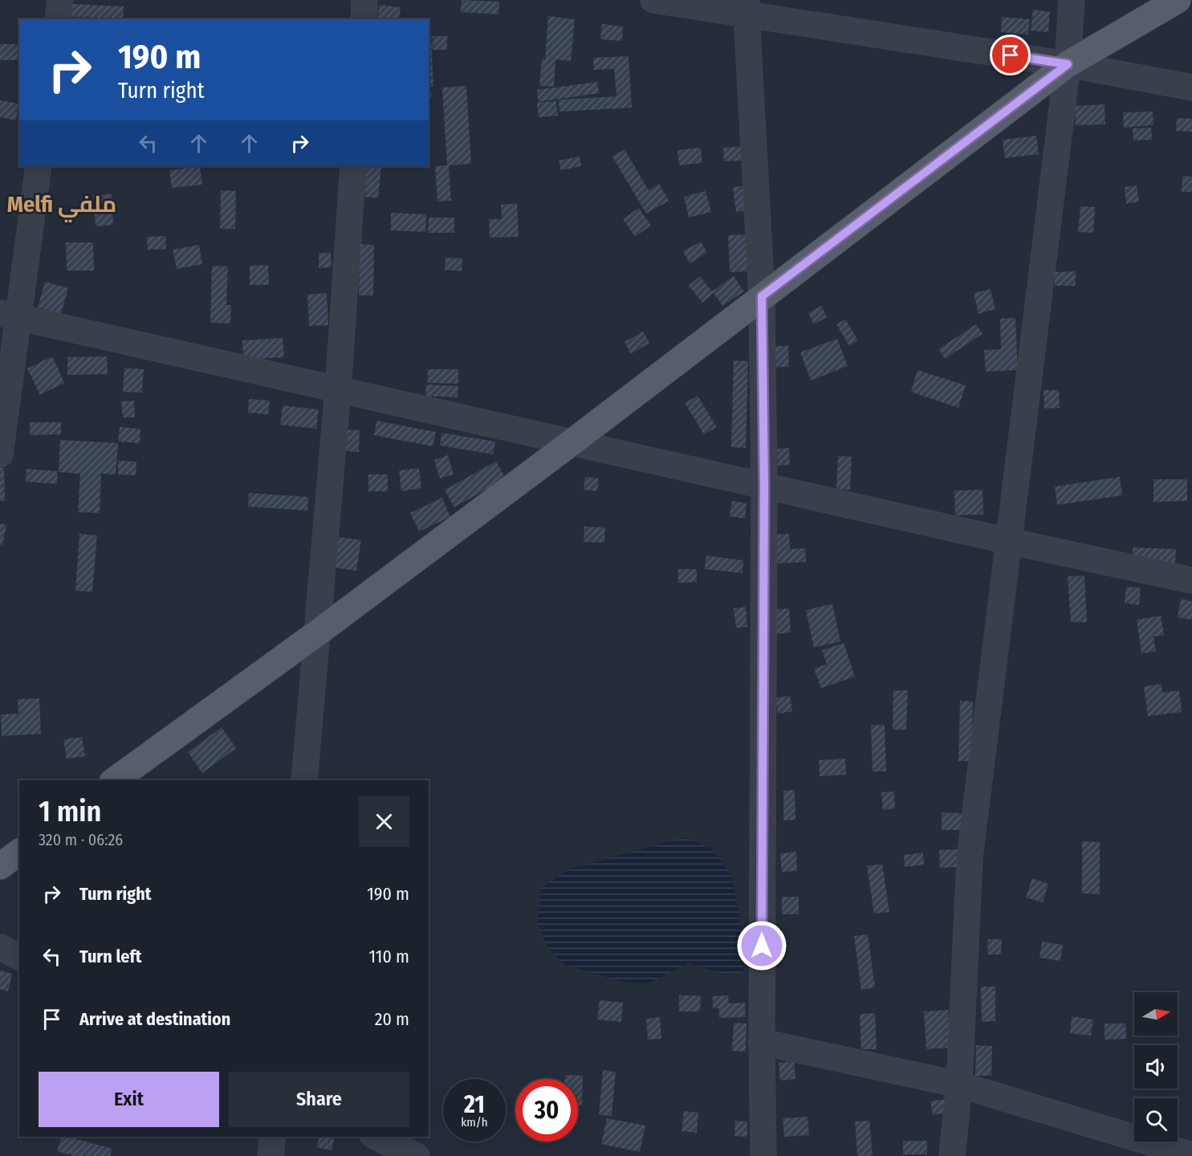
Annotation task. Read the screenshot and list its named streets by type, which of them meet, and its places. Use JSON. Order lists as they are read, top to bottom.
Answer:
{
  "districts": ["Melfi ملفي"],
  "north": "right",
  "page": {
    "turn": ["190 m", "Turn right"],
    "heading": ["1 min", "320 m · 06:26"],
    "list": [
      {
        "name": "Turn right",
        "value": "190 m"
      },
      {
        "name": "Turn left",
        "value": "110 m"
      },
      {
        "name": "Arrive at destination",
        "value": "20 m"
      }
    ],
    "buttons": ["Exit", "Share"],
    "speed": "21 km/h",
    "limit": "30"
  }
}
